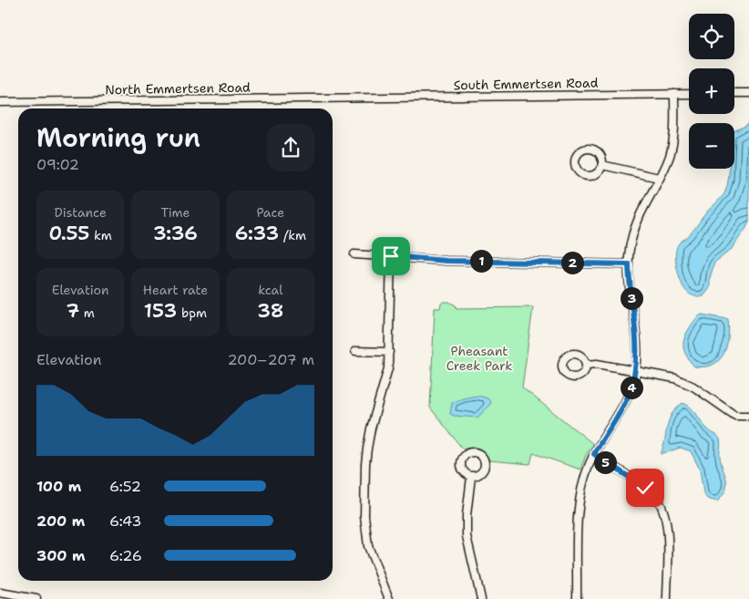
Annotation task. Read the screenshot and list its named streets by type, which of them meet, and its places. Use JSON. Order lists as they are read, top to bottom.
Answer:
{
  "streets": {
    "street": ["South Emmertsen Road", "North Emmertsen Road"]
  },
  "crossings": [
    ["South Emmertsen Road", "North Emmertsen Road"]
  ],
  "parks": ["Pheasant Creek Park"],
  "page": {
    "map_buttons": ["+", "−"],
    "heading": ["Morning run", "09:02"],
    "stats": [
      ["Distance", "0.55 km"],
      ["Time", "3:36"],
      ["Pace", "6:33 /km"],
      ["Elevation", "7 m"],
      ["Heart rate", "153 bpm"],
      ["kcal", "38"]
    ],
    "pins": [
      "1",
      "2",
      "3",
      "4",
      "5"
    ],
    "chart": ["Elevation", "200–207 m"],
    "list": [
      {
        "name": "100 m",
        "note": "6:52"
      },
      {
        "name": "200 m",
        "note": "6:43"
      },
      {
        "name": "300 m",
        "note": "6:26"
      }
    ]
  }
}
